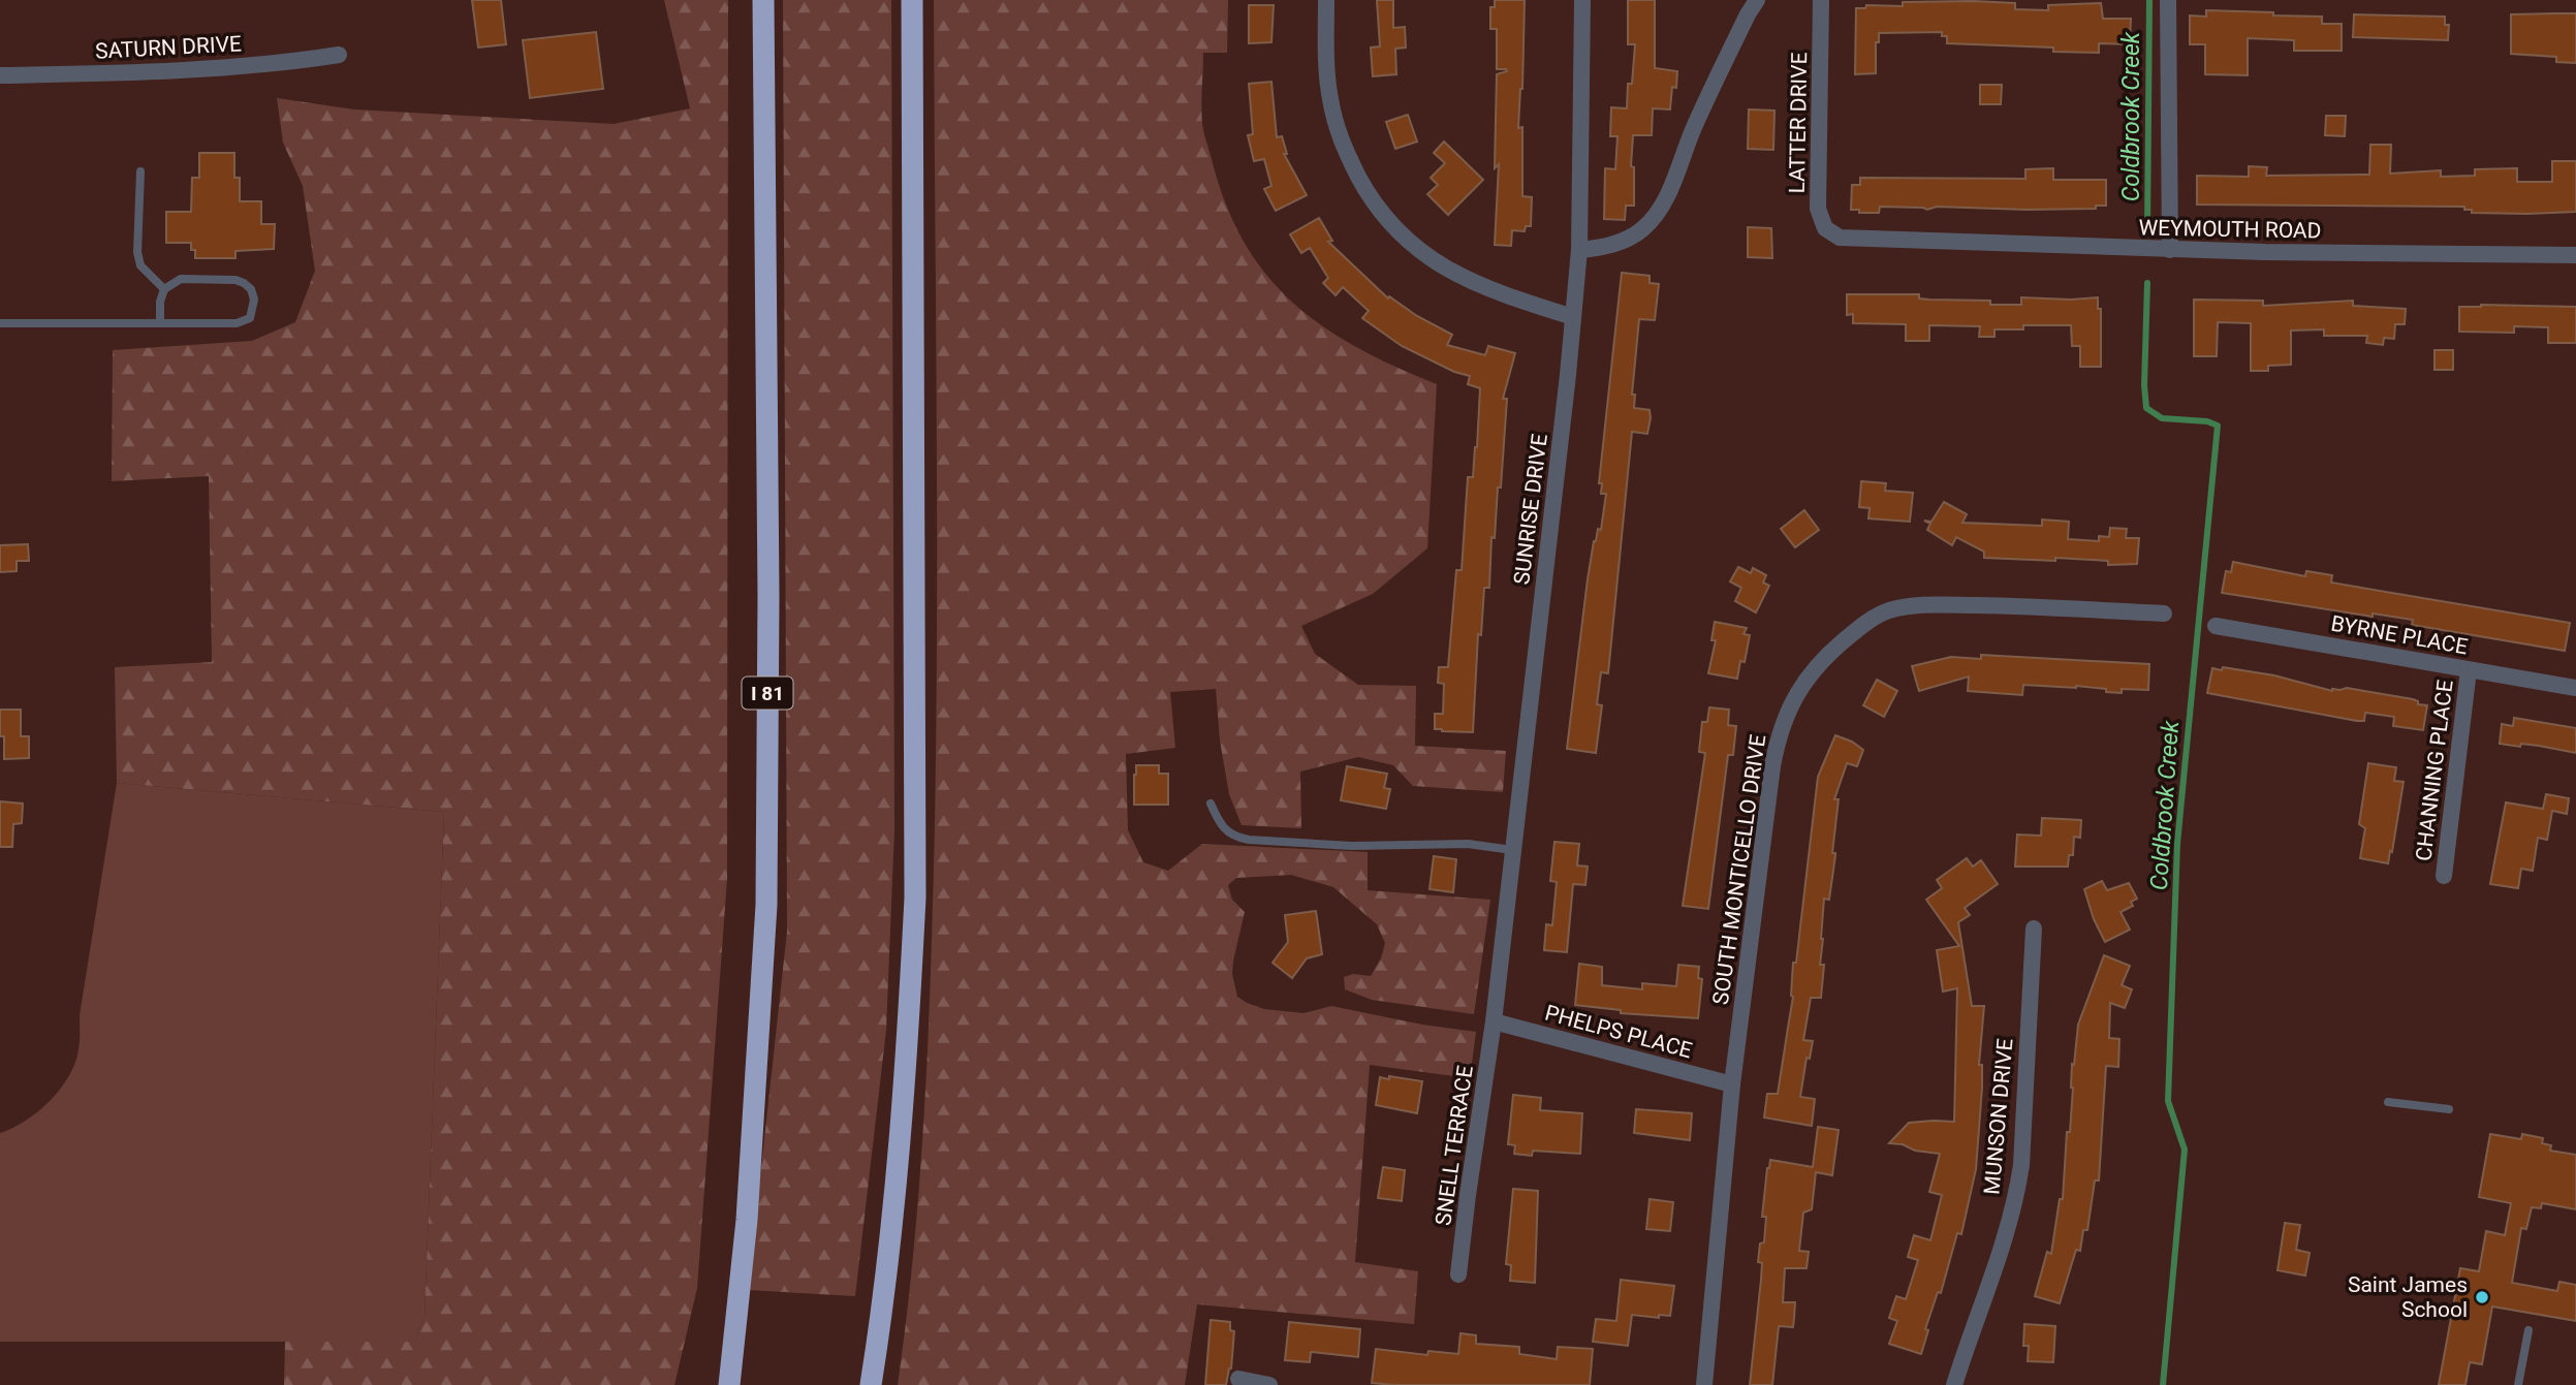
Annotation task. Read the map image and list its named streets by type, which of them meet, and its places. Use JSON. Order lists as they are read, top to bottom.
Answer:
{
  "streets": {
    "highway": ["I 81"],
    "street": [
      "SATURN DRIVE",
      "LATTER DRIVE",
      "WEYMOUTH ROAD",
      "SUNRISE DRIVE",
      "BYRNE PLACE",
      "CHANNING PLACE",
      "SOUTH MONTICELLO DRIVE",
      "PHELPS PLACE",
      "MUNSON DRIVE",
      "SNELL TERRACE"
    ]
  },
  "crossings": [
    ["LATTER DRIVE", "WEYMOUTH ROAD"],
    ["SUNRISE DRIVE", "PHELPS PLACE"],
    ["SUNRISE DRIVE", "SNELL TERRACE"],
    ["BYRNE PLACE", "CHANNING PLACE"],
    ["SOUTH MONTICELLO DRIVE", "PHELPS PLACE"],
    ["PHELPS PLACE", "SNELL TERRACE"]
  ],
  "water": ["Coldbrook Creek"],
  "places": ["Saint James School"]
}
